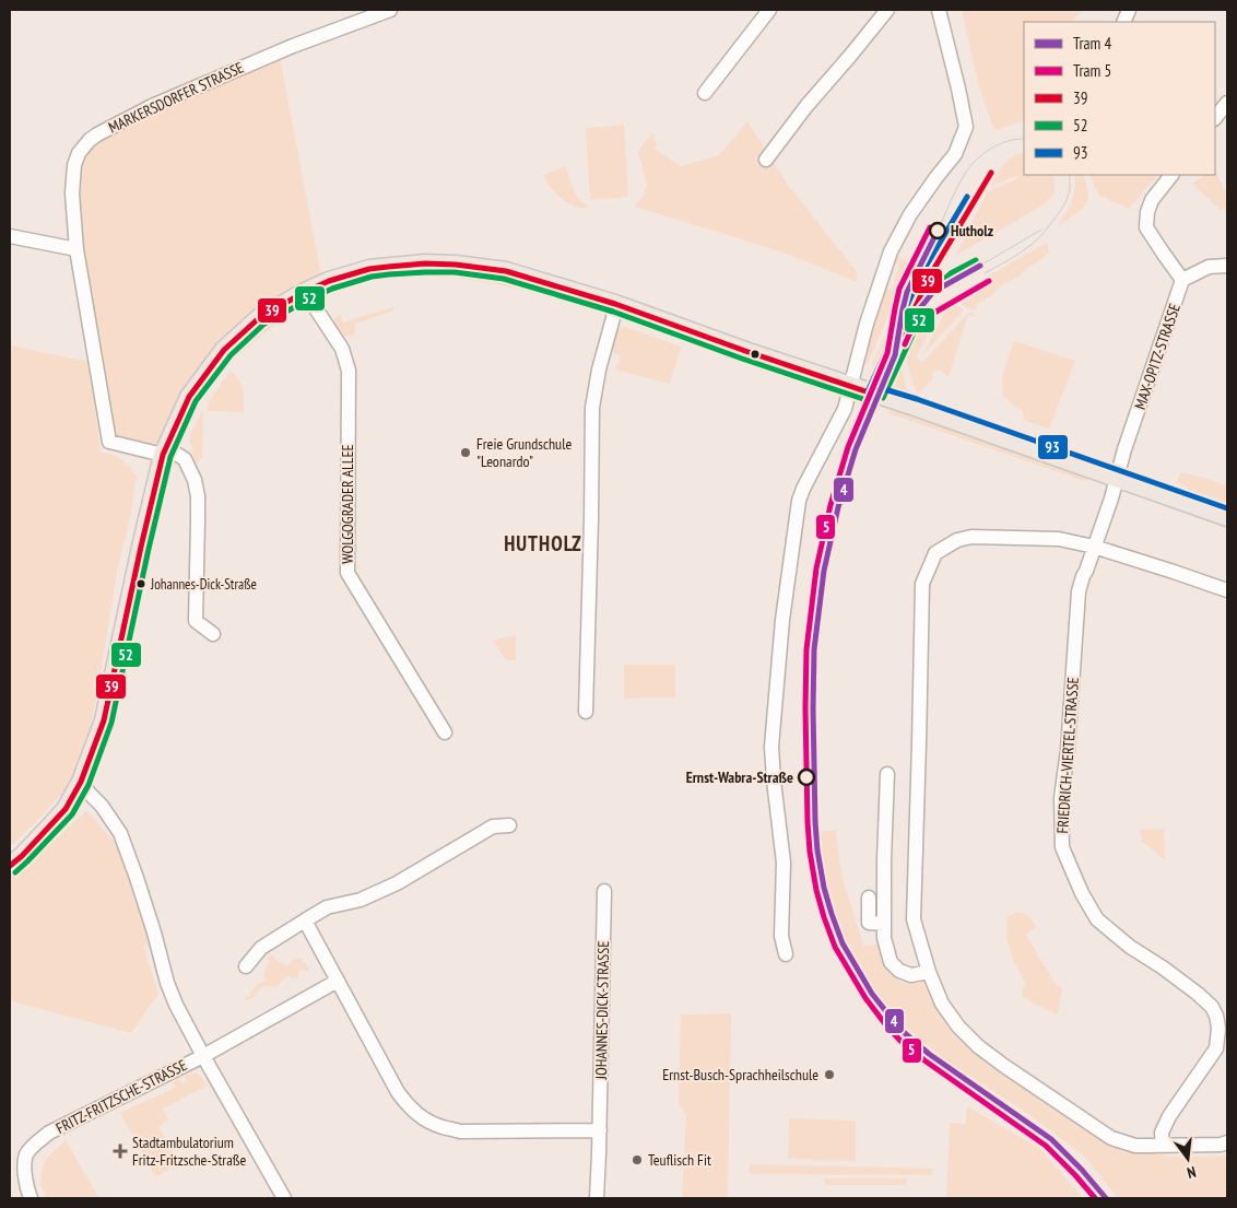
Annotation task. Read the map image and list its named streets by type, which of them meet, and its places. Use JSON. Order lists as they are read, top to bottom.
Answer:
{
  "streets": {
    "street": [
      "MARKERSDORFER STRASSE",
      "MAX-OPITZ-STRASSE",
      "WOLGOGRADER ALLEE",
      "FRIEDRICH-VIERTEL-STRASSE",
      "JOHANNES-DICK-STRASSE",
      "FRITZ-FRITZSCHE-STRASSE"
    ]
  },
  "crossings": [
    ["MAX-OPITZ-STRASSE", "FRIEDRICH-VIERTEL-STRASSE"]
  ],
  "districts": ["HUTHOLZ"],
  "places": {
    "other": [
      "Hutholz",
      "Freie Grundschule \"Leonardo\"",
      "Johannes-Dick-Straße",
      "Ernst-Wabra-Straße",
      "Ernst-Busch-Sprachheilschule",
      "Teuflisch Fit"
    ],
    "health": ["Stadtambulatorium Fritz-Fritzsche-Straße"]
  },
  "lines": [
    "transit line 39",
    "transit line 93",
    "tram line 5",
    "tram line 4",
    "transit line 52"
  ],
  "legend": [
    "Tram 4",
    "Tram 5",
    "39",
    "52",
    "93"
  ],
  "north": "bottom"
}
